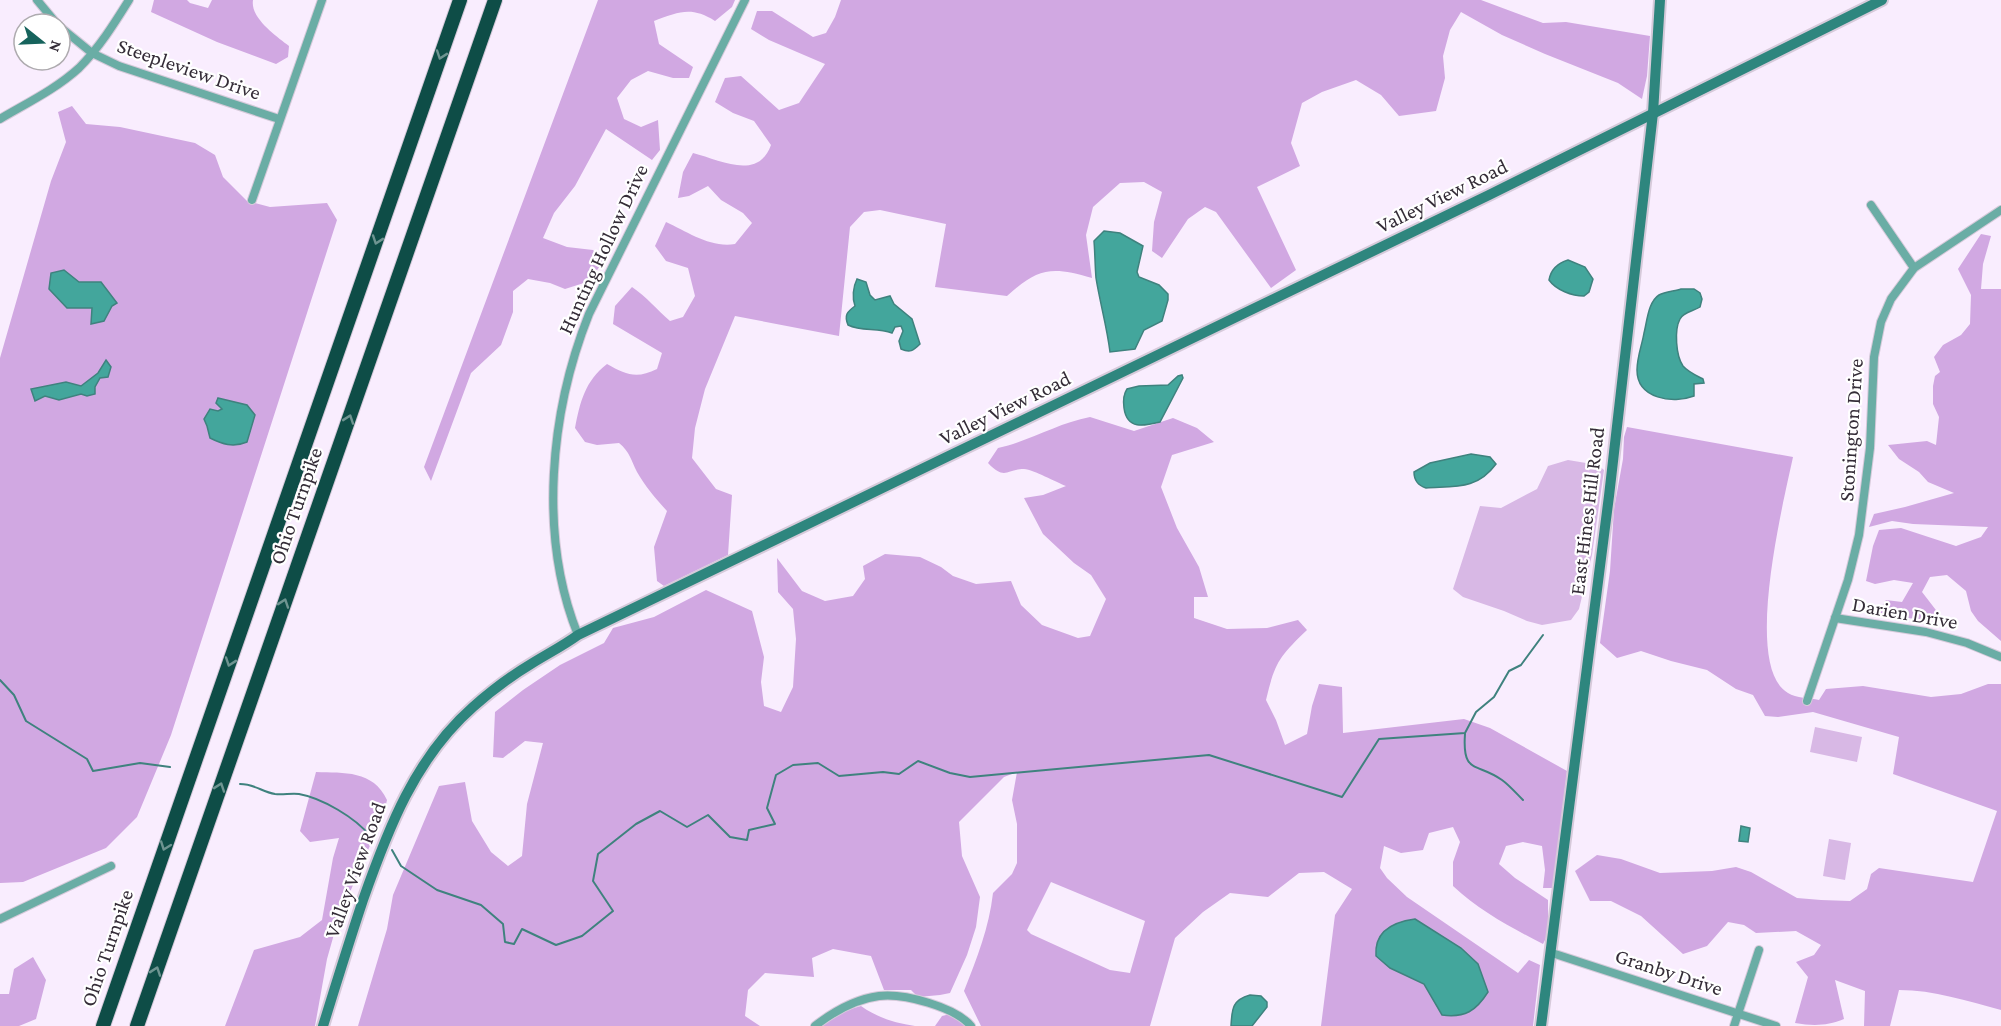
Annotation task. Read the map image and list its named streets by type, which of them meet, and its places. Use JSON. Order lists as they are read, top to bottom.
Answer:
{
  "streets": {
    "highway": ["Ohio Turnpike"],
    "main road": ["Valley View Road", "East Hines Hill Road"],
    "street": [
      "Steepleview Drive",
      "Hunting Hollow Drive",
      "Stonington Drive",
      "Darien Drive",
      "Granby Drive"
    ]
  },
  "crossings": [
    ["Valley View Road", "Hunting Hollow Drive"],
    ["Valley View Road", "East Hines Hill Road"],
    ["Stonington Drive", "Darien Drive"],
    ["East Hines Hill Road", "Granby Drive"]
  ],
  "north": "right"
}
